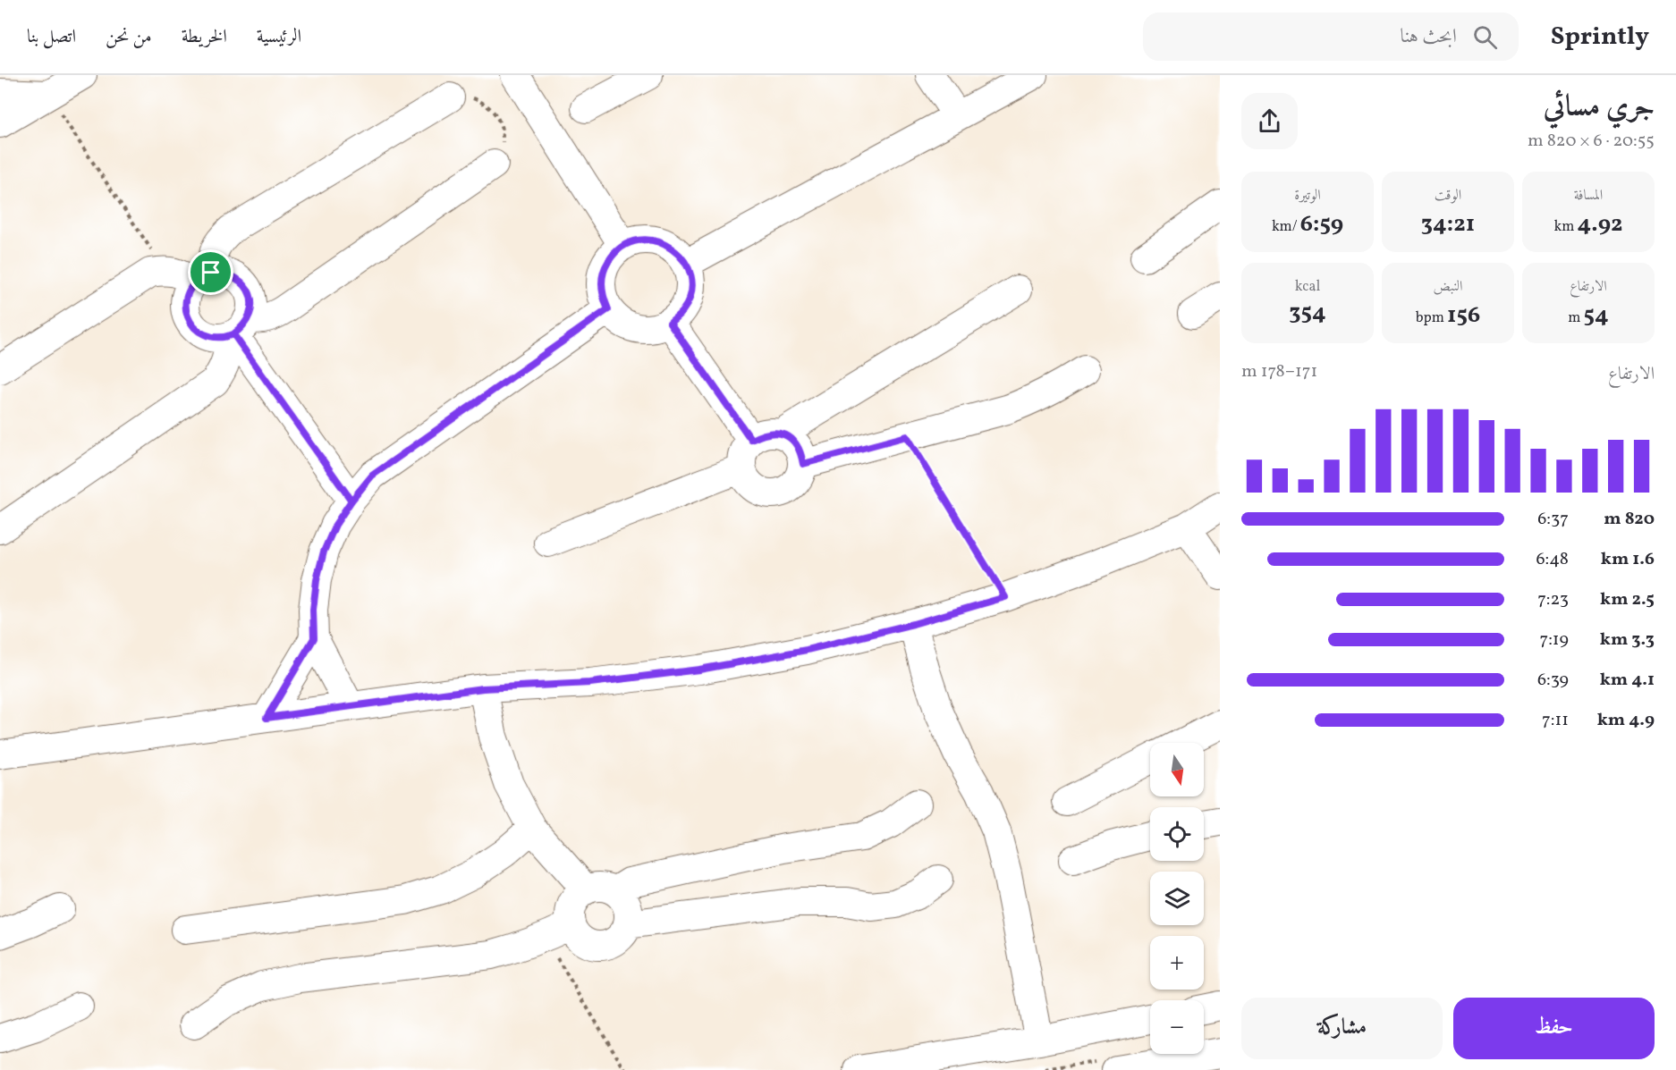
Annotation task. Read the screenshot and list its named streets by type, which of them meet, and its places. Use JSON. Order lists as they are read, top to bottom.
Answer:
{
  "north": "bottom",
  "page": {
    "header": "Sprintly",
    "search": "ابحث هنا",
    "nav": [
      "الرئيسية",
      "الخريطة",
      "من نحن",
      "اتصل بنا"
    ],
    "heading": ["جري مسائي", "20:55 · 6 × 820 m"],
    "stats": [
      ["المسافة", "4.92 km"],
      ["الوقت", "34:21"],
      ["الوتيرة", "6:59 /km"],
      ["الارتفاع", "54 m"],
      ["النبض", "156 bpm"],
      ["kcal", "354"]
    ],
    "chart": ["الارتفاع", "171–178 m"],
    "list": [
      {
        "name": "820 m",
        "note": "6:37"
      },
      {
        "name": "1.6 km",
        "note": "6:48"
      },
      {
        "name": "2.5 km",
        "note": "7:23"
      },
      {
        "name": "3.3 km",
        "note": "7:19"
      },
      {
        "name": "4.1 km",
        "note": "6:39"
      },
      {
        "name": "4.9 km",
        "note": "7:11"
      }
    ],
    "map_buttons": ["+", "−"],
    "buttons": ["حفظ", "مشاركة"]
  }
}
